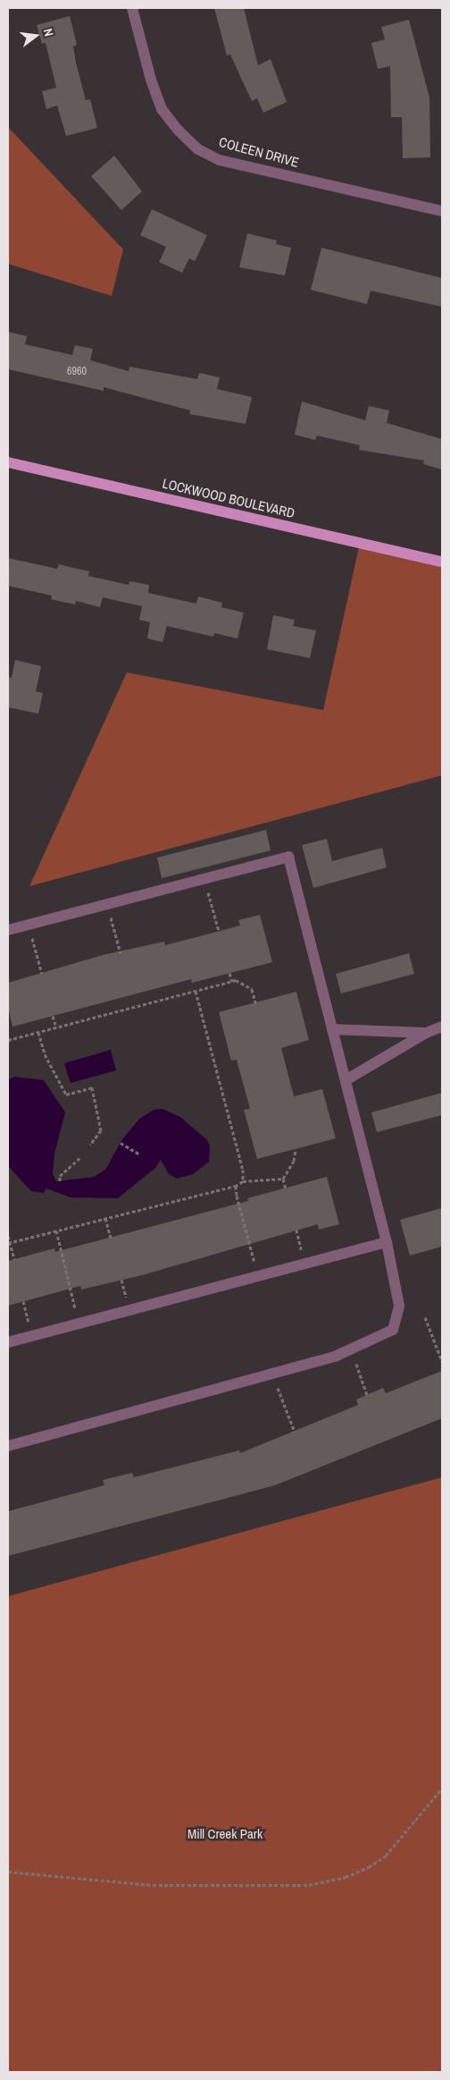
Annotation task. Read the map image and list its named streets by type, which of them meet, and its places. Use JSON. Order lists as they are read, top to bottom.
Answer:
{
  "streets": {
    "main road": ["LOCKWOOD BOULEVARD"],
    "street": ["COLEEN DRIVE"]
  },
  "parks": ["Mill Creek Park"],
  "house_numbers": ["6960"],
  "north": "right"
}
